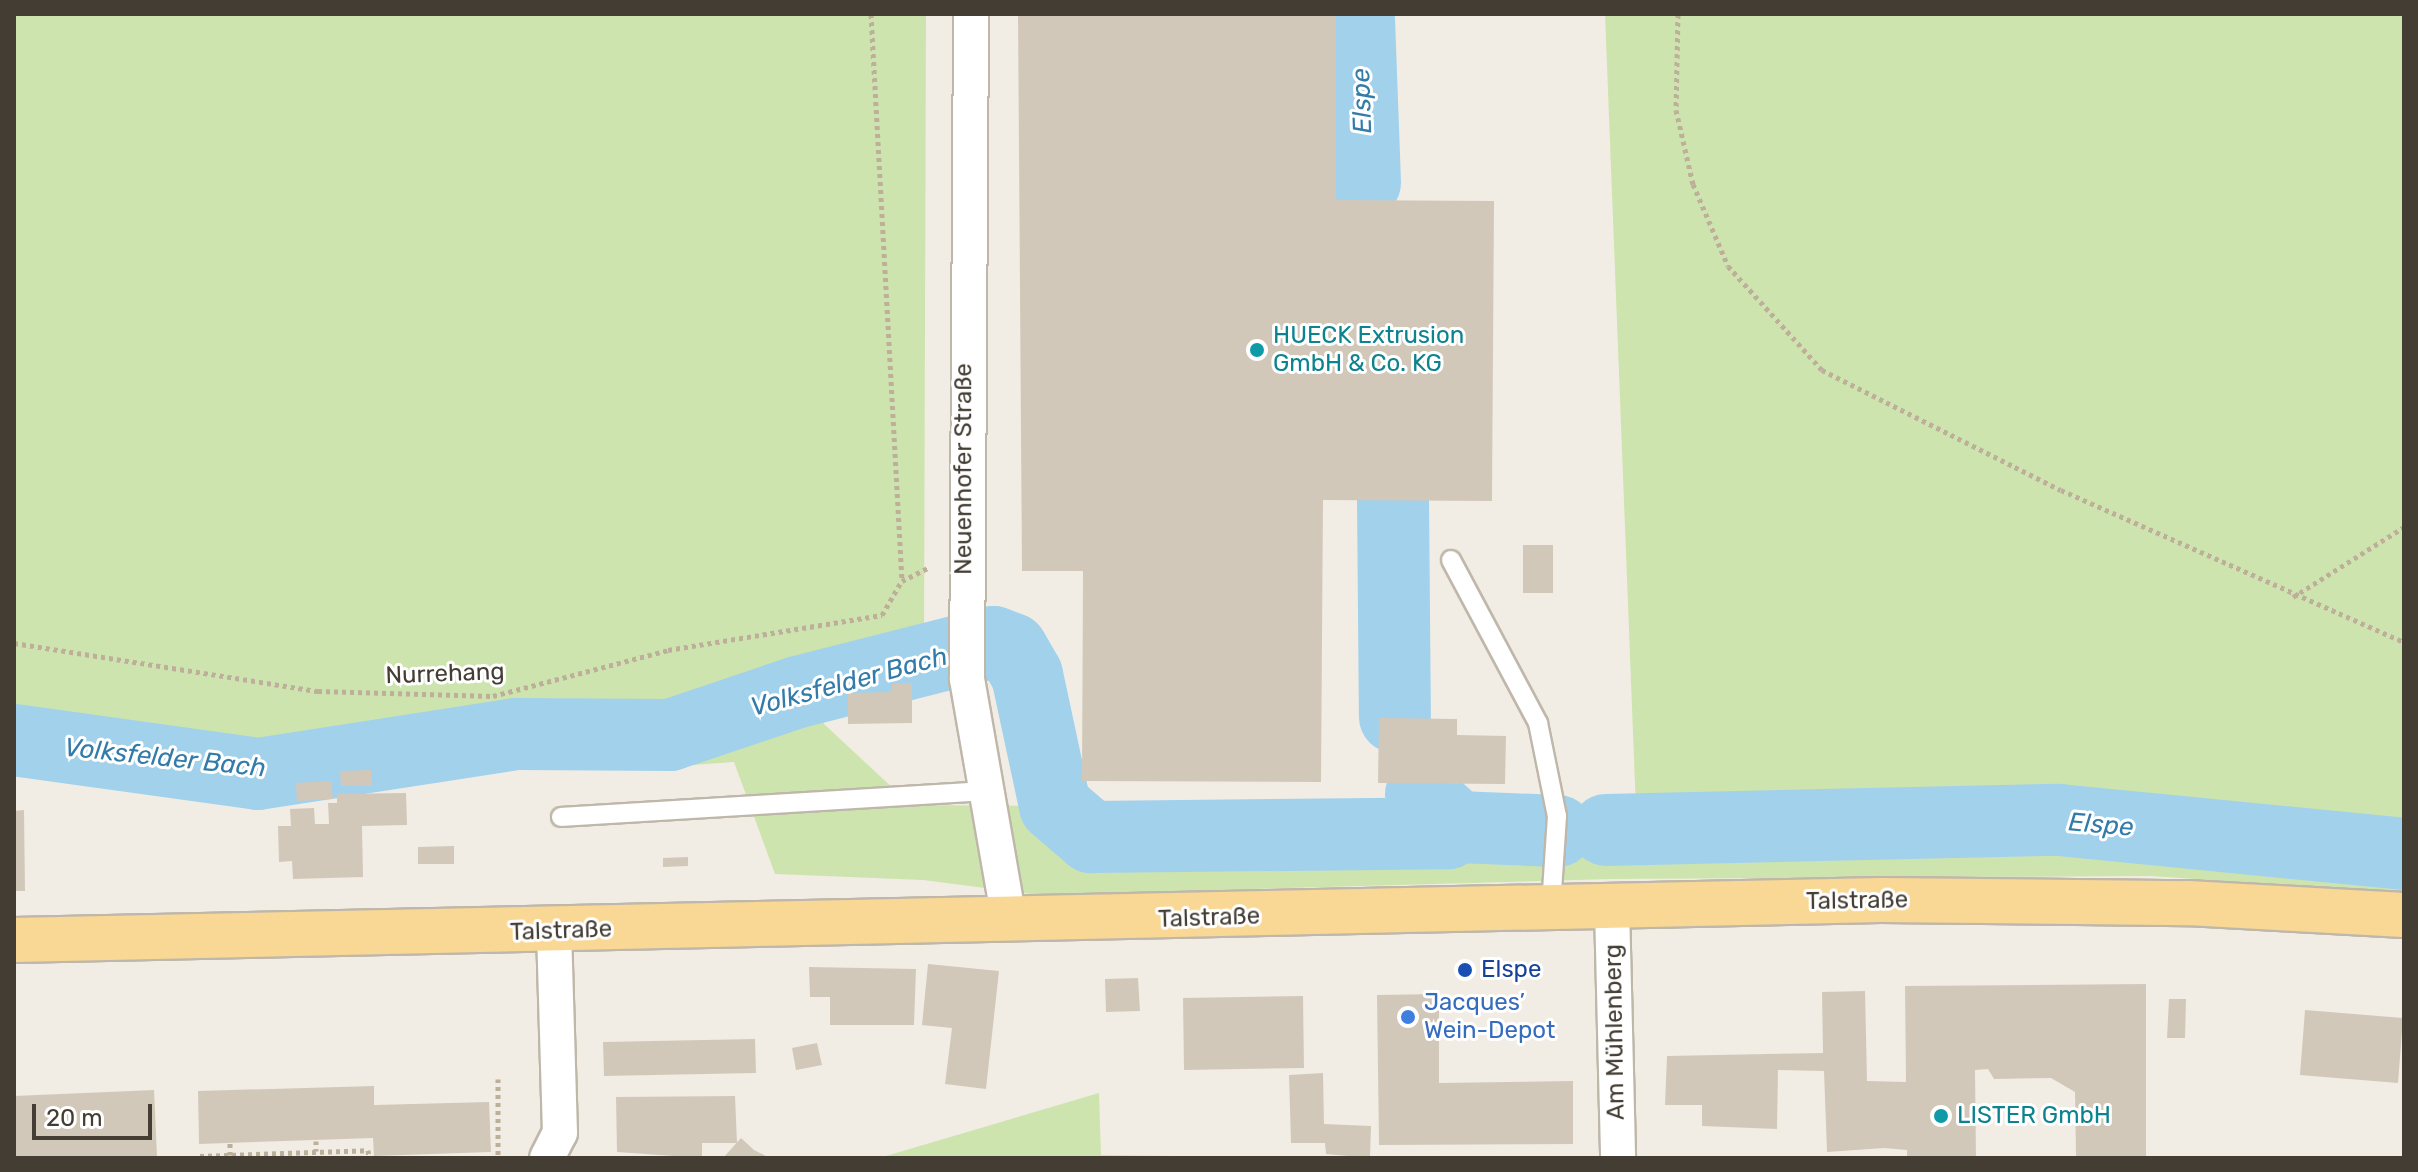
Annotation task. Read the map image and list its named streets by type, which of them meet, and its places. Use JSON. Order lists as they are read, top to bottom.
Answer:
{
  "streets": {
    "main road": ["Talstraße"],
    "street": ["Neuenhofer Straße", "Am Mühlenberg"],
    "path": ["Nurrehang"]
  },
  "crossings": [
    ["Neuenhofer Straße", "Talstraße"],
    ["Talstraße", "Am Mühlenberg"]
  ],
  "water": ["Elspe", "Volksfelder Bach"],
  "places": [
    "HUECK Extrusion GmbH & Co. KG",
    "Elspe",
    "Jacques’ Wein-Depot",
    "LISTER GmbH"
  ],
  "scale_bar": "20 m"
}
